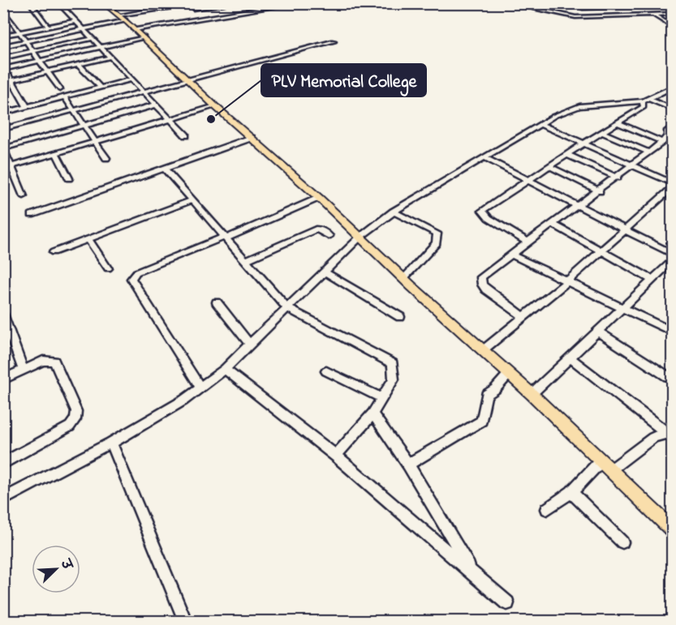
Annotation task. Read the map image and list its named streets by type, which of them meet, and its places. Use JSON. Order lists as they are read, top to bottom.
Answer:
{
  "places": ["PLV Memorial College"],
  "north": "top right"
}
